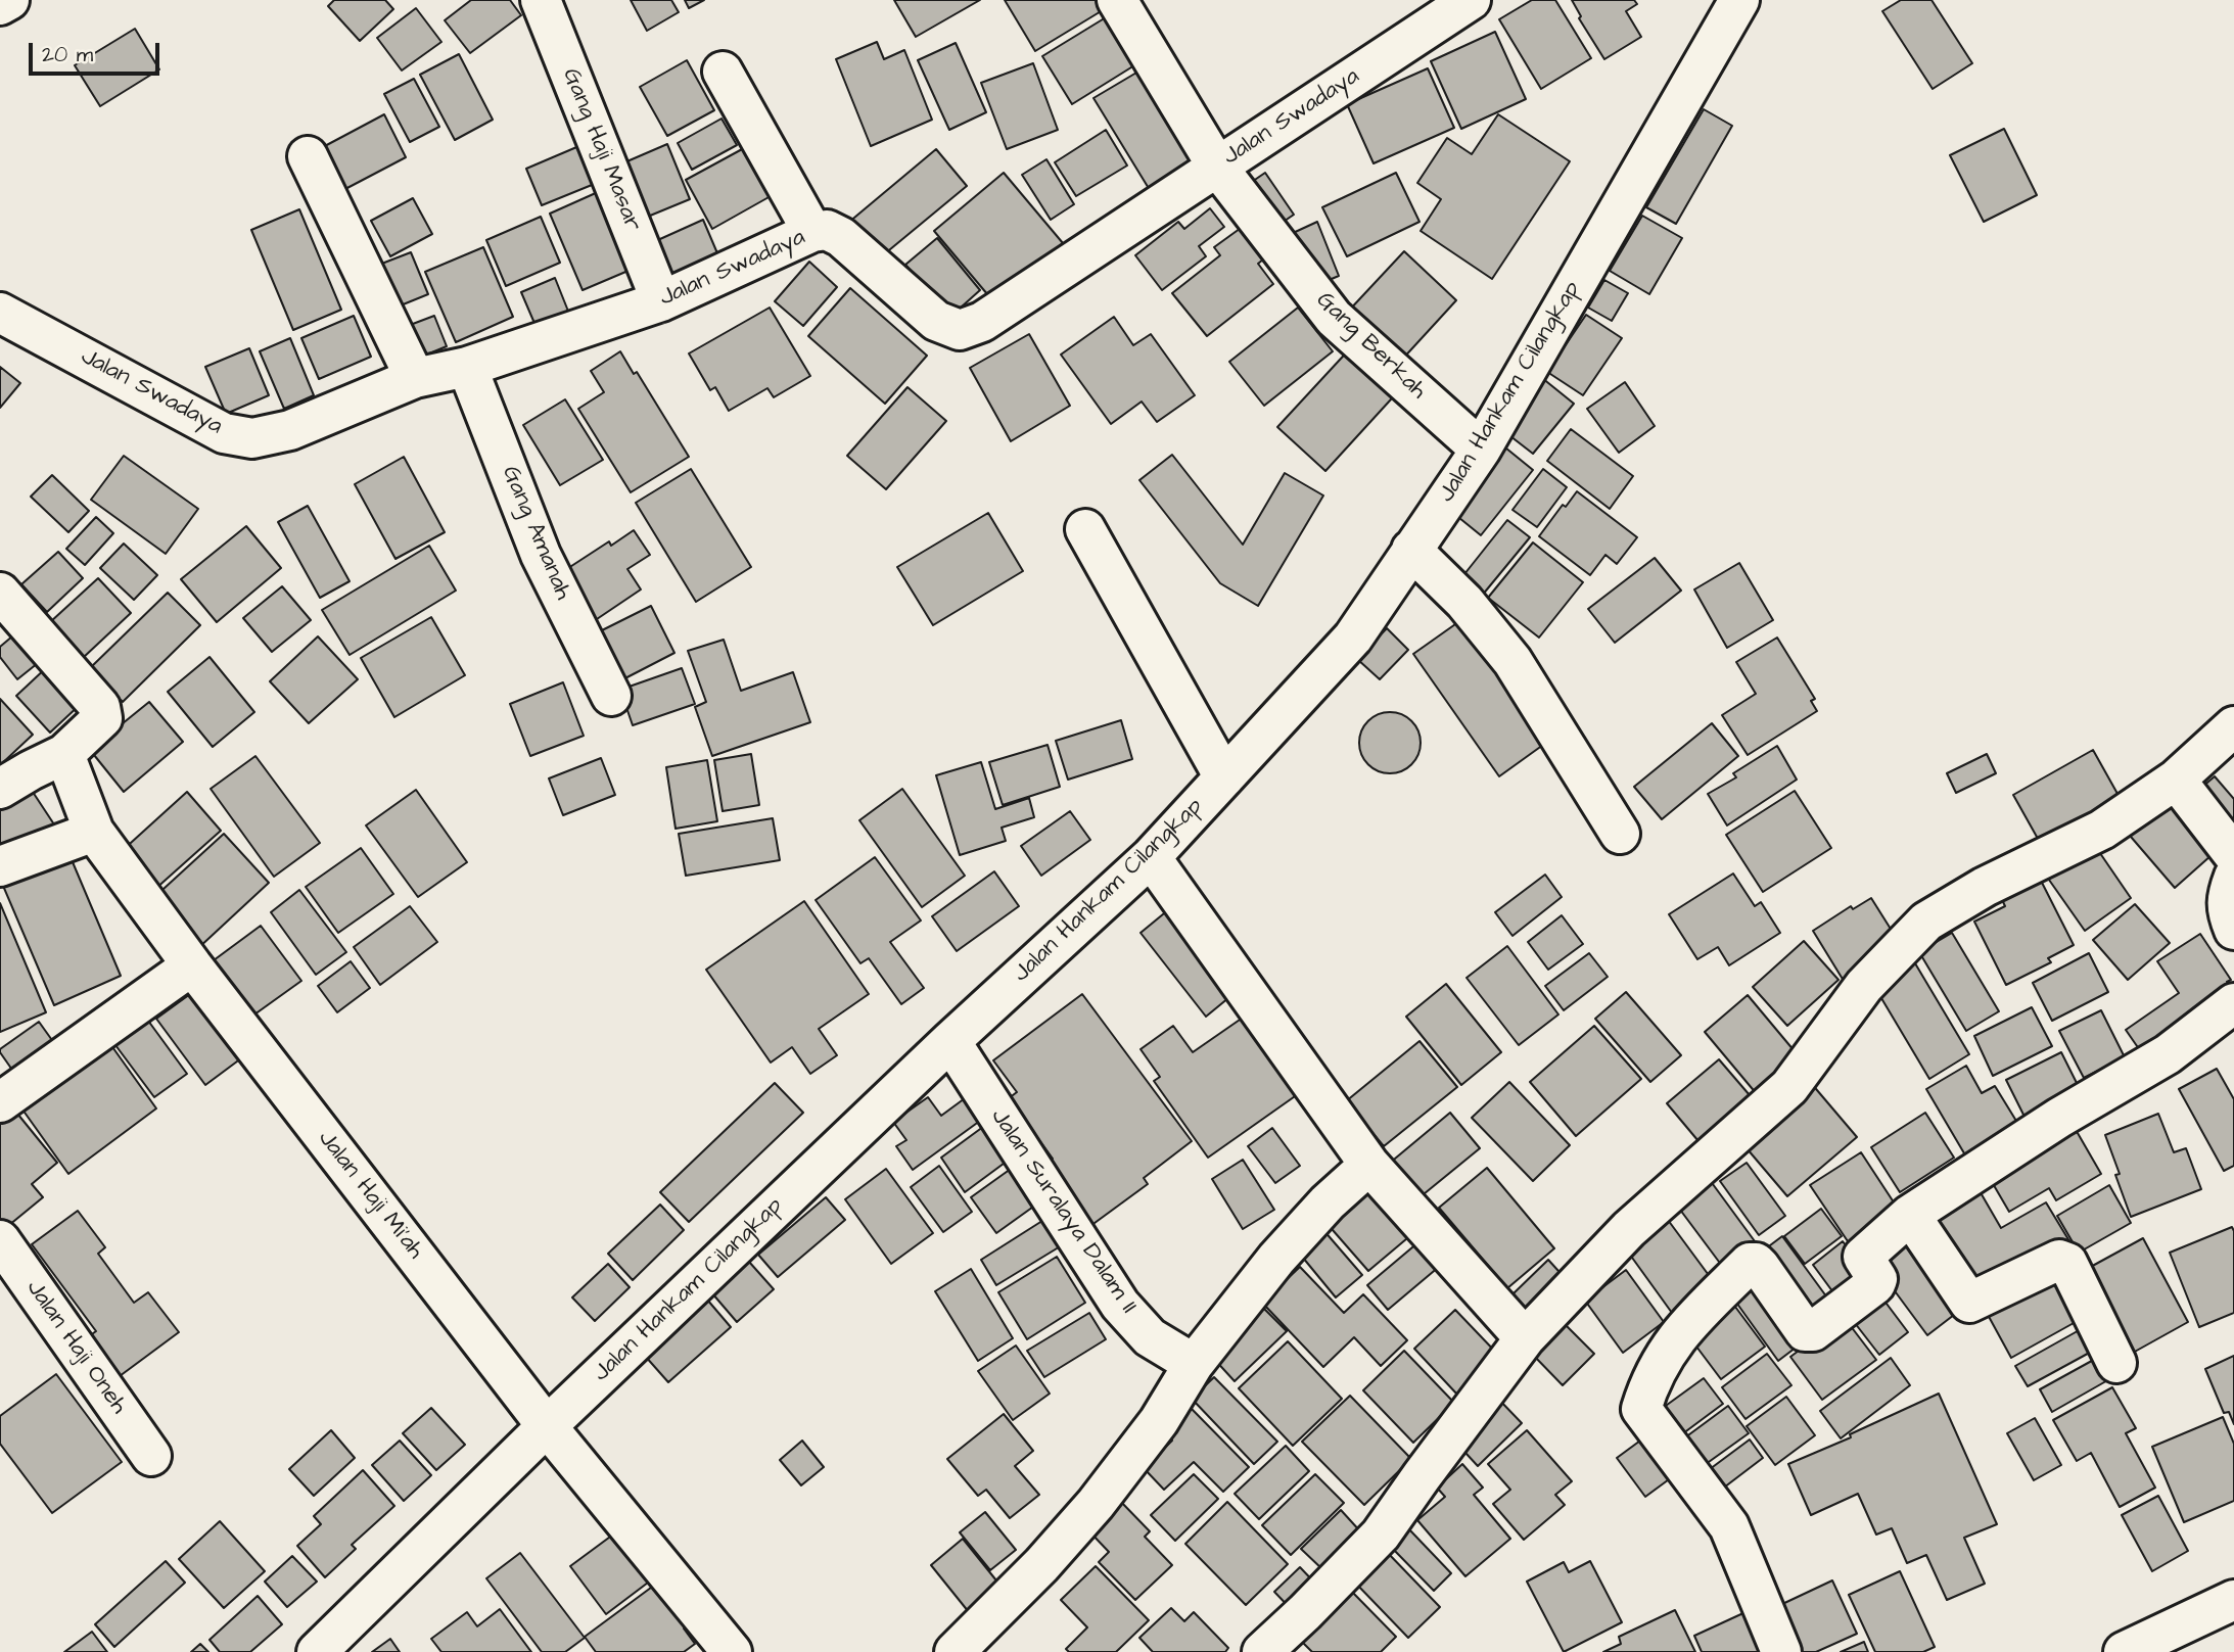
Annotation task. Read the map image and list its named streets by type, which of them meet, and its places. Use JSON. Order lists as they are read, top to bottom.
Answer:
{
  "streets": {
    "street": [
      "Jalan Swadaya",
      "Gang Haji Masar",
      "Gang Berkah",
      "Jalan Hankam Cilangkap",
      "Gang Amanah",
      "Jalan Haji Mi'ah",
      "Jalan Suralaya Dalam II",
      "Jalan Haji Oneh"
    ]
  },
  "crossings": [
    ["Jalan Swadaya", "Gang Haji Masar"],
    ["Jalan Swadaya", "Gang Berkah"],
    ["Jalan Swadaya", "Gang Amanah"],
    ["Gang Berkah", "Jalan Hankam Cilangkap"],
    ["Jalan Hankam Cilangkap", "Jalan Haji Mi'ah"],
    ["Jalan Hankam Cilangkap", "Jalan Suralaya Dalam II"]
  ],
  "scale_bar": "20 m"
}
